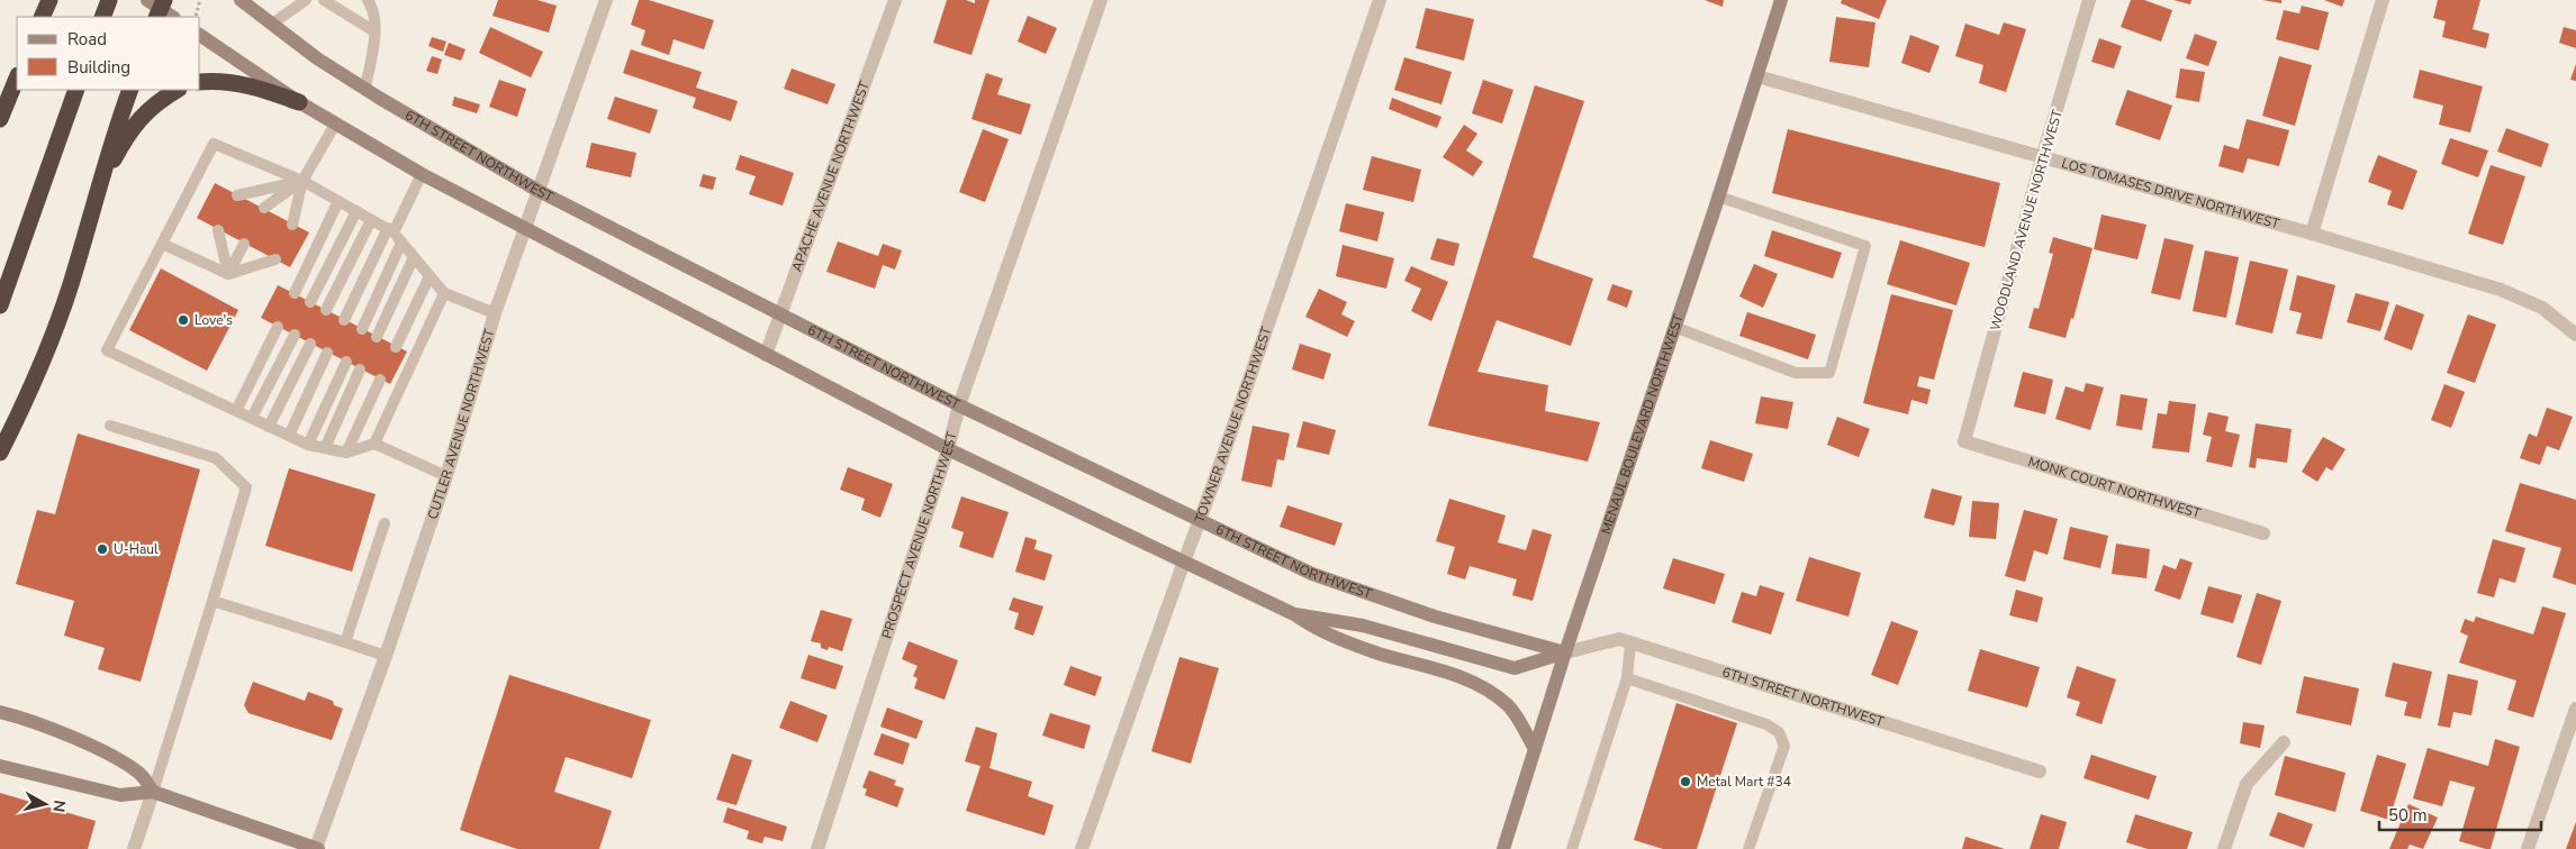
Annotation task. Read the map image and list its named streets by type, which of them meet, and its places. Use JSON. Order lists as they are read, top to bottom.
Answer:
{
  "streets": {
    "main road": ["6TH STREET NORTHWEST", "MENAUL BOULEVARD NORTHWEST"],
    "street": [
      "APACHE AVENUE NORTHWEST",
      "LOS TOMASES DRIVE NORTHWEST",
      "WOODLAND AVENUE NORTHWEST",
      "CUTLER AVENUE NORTHWEST",
      "TOWNER AVENUE NORTHWEST",
      "MONK COURT NORTHWEST",
      "PROSPECT AVENUE NORTHWEST"
    ]
  },
  "crossings": [
    ["6TH STREET NORTHWEST", "APACHE AVENUE NORTHWEST"],
    ["6TH STREET NORTHWEST", "CUTLER AVENUE NORTHWEST"],
    ["6TH STREET NORTHWEST", "MENAUL BOULEVARD NORTHWEST"],
    ["6TH STREET NORTHWEST", "TOWNER AVENUE NORTHWEST"],
    ["6TH STREET NORTHWEST", "PROSPECT AVENUE NORTHWEST"],
    ["LOS TOMASES DRIVE NORTHWEST", "WOODLAND AVENUE NORTHWEST"],
    ["LOS TOMASES DRIVE NORTHWEST", "MENAUL BOULEVARD NORTHWEST"],
    ["WOODLAND AVENUE NORTHWEST", "MONK COURT NORTHWEST"]
  ],
  "places": ["Love's", "U-Haul", "Metal Mart #34"],
  "legend": ["Road", "Building"],
  "scale_bar": "50 m",
  "north": "right"
}
